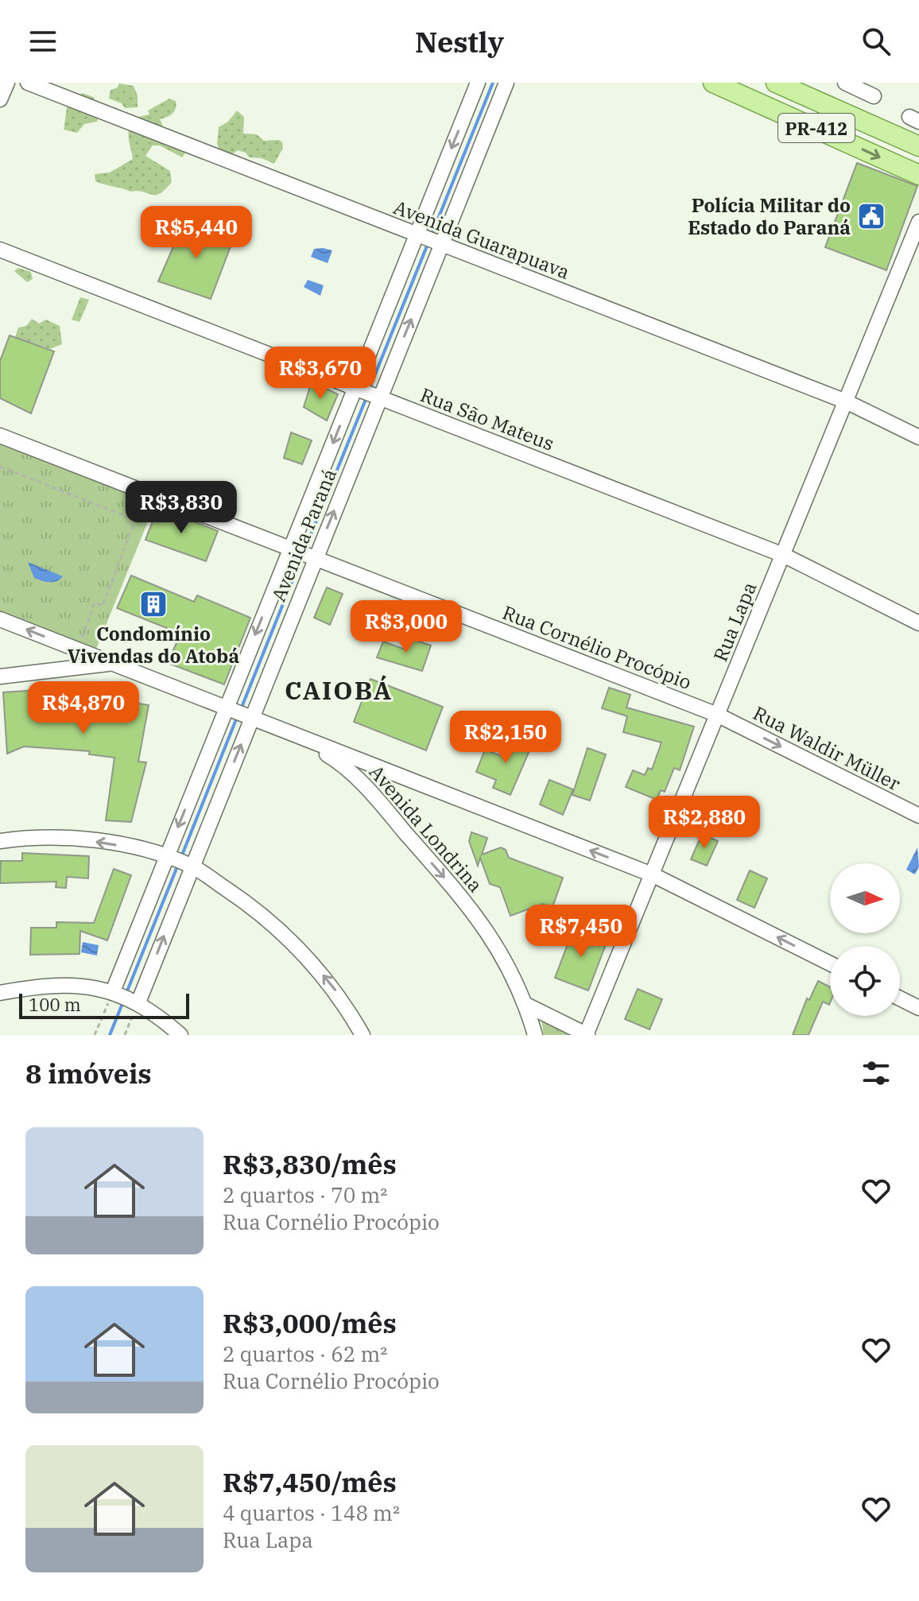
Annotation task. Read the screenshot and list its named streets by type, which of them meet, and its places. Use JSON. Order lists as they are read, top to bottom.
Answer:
{
  "streets": {
    "main road": ["PR-412"],
    "street": [
      "Avenida Guarapuava",
      "Rua São Mateus",
      "Avenida Paraná",
      "Rua Lapa",
      "Rua Cornélio Procópio",
      "Rua Waldir Müller",
      "Avenida Londrina"
    ]
  },
  "crossings": [
    ["Avenida Guarapuava", "Avenida Paraná"],
    ["Avenida Guarapuava", "Rua Lapa"],
    ["Rua São Mateus", "Avenida Paraná"],
    ["Rua São Mateus", "Rua Lapa"],
    ["Avenida Paraná", "Rua Cornélio Procópio"],
    ["Rua Lapa", "Rua Cornélio Procópio"],
    ["Rua Lapa", "Rua Waldir Müller"],
    ["Rua Cornélio Procópio", "Rua Waldir Müller"]
  ],
  "one_way": ["Rua Waldir Müller", "Avenida Londrina"],
  "districts": ["CAIOBÁ"],
  "places": {
    "public building": ["Polícia Militar do Estado do Paraná"],
    "building": ["Condomínio Vivendas do Atobá"]
  },
  "scale_bar": "100 m",
  "north": "right",
  "page": {
    "header": "Nestly",
    "price": [
      "R$5,440",
      "R$3,670",
      "R$3,830",
      "R$3,000",
      "R$4,870",
      "R$2,150",
      "R$2,880",
      "R$7,450"
    ],
    "scale": "100 m",
    "heading": "8 imóveis",
    "list": [
      {
        "name": "R$3,830/mês",
        "note": "2 quartos · 70 m² · Rua Cornélio Procópio"
      },
      {
        "name": "R$3,000/mês",
        "note": "2 quartos · 62 m² · Rua Cornélio Procópio"
      },
      {
        "name": "R$7,450/mês",
        "note": "4 quartos · 148 m² · Rua Lapa"
      }
    ]
  }
}
